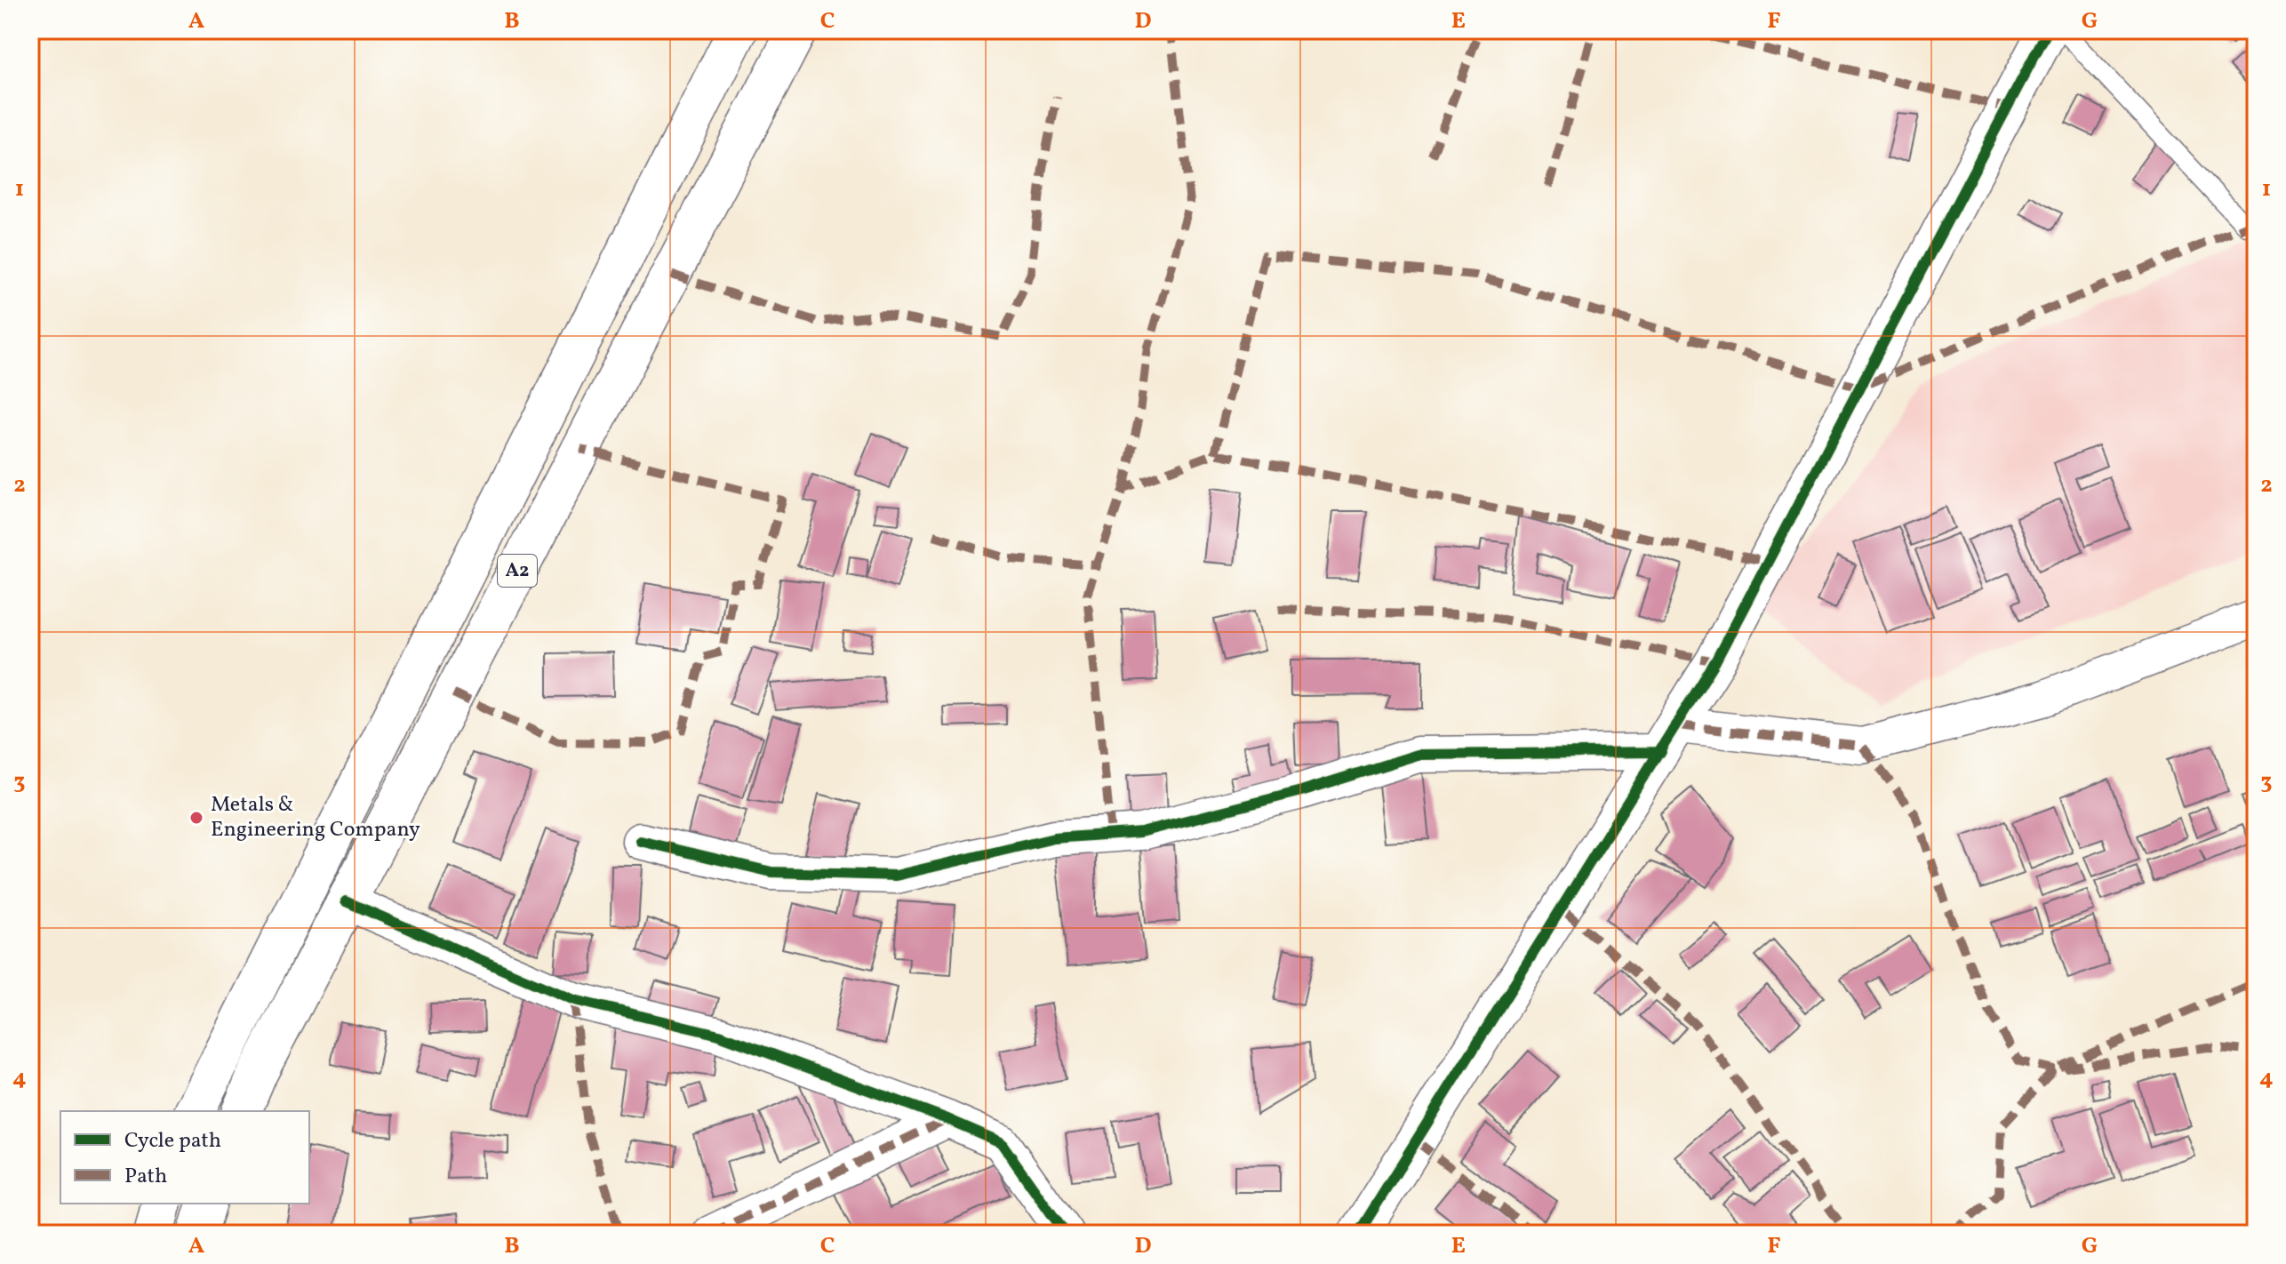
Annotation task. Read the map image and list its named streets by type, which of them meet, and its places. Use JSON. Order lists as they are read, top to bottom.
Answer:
{
  "streets": {
    "main road": ["A2"]
  },
  "places": ["Metals & Engineering Company"],
  "legend": ["Cycle path", "Path"],
  "grid": {
    "columns": [
      "A",
      "B",
      "C",
      "D",
      "E",
      "F",
      "G"
    ],
    "rows": [
      "1",
      "2",
      "3",
      "4"
    ]
  }
}
